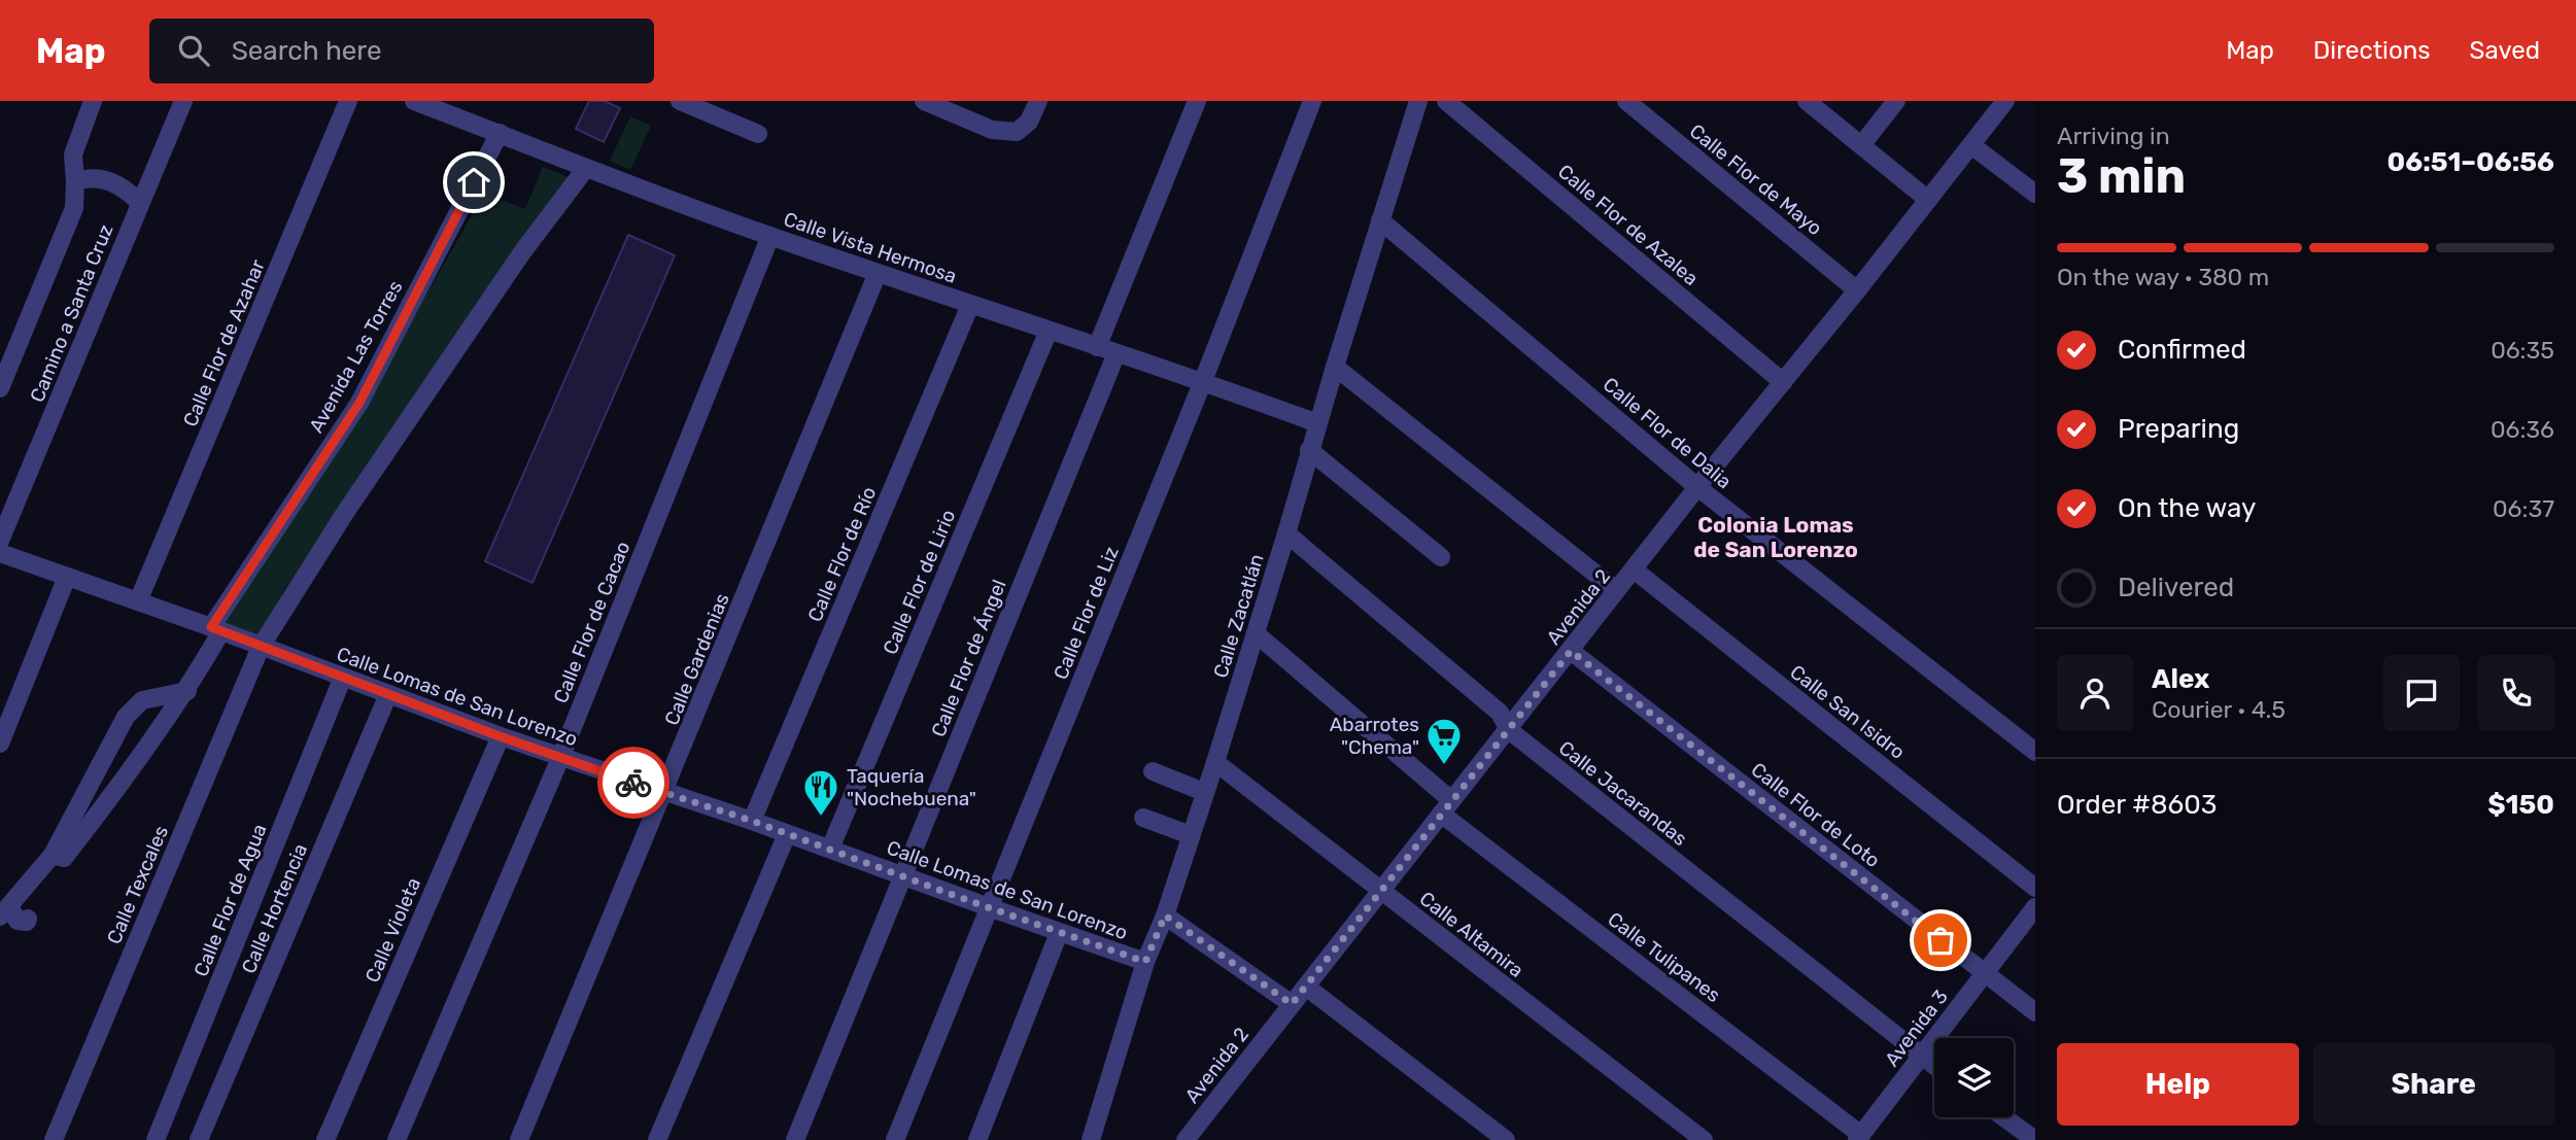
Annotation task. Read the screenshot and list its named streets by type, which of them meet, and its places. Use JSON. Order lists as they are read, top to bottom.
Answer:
{
  "streets": {
    "street": [
      "Calle Flor de Mayo",
      "Calle Flor de Azalea",
      "Calle Vista Hermosa",
      "Camino a Santa Cruz",
      "Calle Flor de Azahar",
      "Avenida Las Torres",
      "Calle Flor de Dalia",
      "Calle Flor de Río",
      "Calle Flor de Lirio",
      "Avenida 2",
      "Calle Flor de Liz",
      "Calle Zacatlán",
      "Calle Flor de Cacao",
      "Calle Flor de Ángel",
      "Calle Gardenias",
      "Calle Lomas de San Lorenzo",
      "Calle San Isidro",
      "Calle Jacarandas",
      "Calle Flor de Loto",
      "Calle Texcales",
      "Calle Flor de Agua",
      "Calle Hortencia",
      "Calle Violeta",
      "Calle Altamira",
      "Calle Tulipanes",
      "Avenida 3"
    ]
  },
  "crossings": [
    ["Calle Flor de Mayo", "Avenida 2"],
    ["Calle Flor de Azalea", "Avenida 2"],
    ["Calle Vista Hermosa", "Avenida Las Torres"],
    ["Calle Vista Hermosa", "Calle Flor de Río"],
    ["Calle Vista Hermosa", "Calle Flor de Lirio"],
    ["Calle Vista Hermosa", "Calle Flor de Liz"],
    ["Calle Vista Hermosa", "Calle Zacatlán"],
    ["Calle Vista Hermosa", "Calle Flor de Cacao"],
    ["Calle Vista Hermosa", "Calle Flor de Ángel"],
    ["Calle Vista Hermosa", "Calle Gardenias"],
    ["Calle Vista Hermosa", "Calle Texcales"],
    ["Calle Flor de Azahar", "Calle Lomas de San Lorenzo"],
    ["Avenida Las Torres", "Calle Lomas de San Lorenzo"],
    ["Calle Flor de Dalia", "Avenida 2"],
    ["Calle Flor de Dalia", "Calle Zacatlán"],
    ["Calle Flor de Río", "Calle Lomas de San Lorenzo"],
    ["Calle Flor de Lirio", "Calle Lomas de San Lorenzo"],
    ["Avenida 2", "Calle San Isidro"],
    ["Avenida 2", "Calle Jacarandas"],
    ["Avenida 2", "Calle Flor de Loto"],
    ["Avenida 2", "Calle Altamira"],
    ["Avenida 2", "Calle Tulipanes"],
    ["Calle Flor de Liz", "Calle Lomas de San Lorenzo"],
    ["Calle Zacatlán", "Calle Lomas de San Lorenzo"],
    ["Calle Zacatlán", "Calle Jacarandas"],
    ["Calle Zacatlán", "Calle Altamira"],
    ["Calle Zacatlán", "Calle Tulipanes"],
    ["Calle Flor de Cacao", "Calle Lomas de San Lorenzo"],
    ["Calle Flor de Ángel", "Calle Lomas de San Lorenzo"],
    ["Calle Gardenias", "Calle Lomas de San Lorenzo"],
    ["Calle Lomas de San Lorenzo", "Calle Texcales"],
    ["Calle Lomas de San Lorenzo", "Calle Flor de Agua"],
    ["Calle Lomas de San Lorenzo", "Calle Hortencia"],
    ["Calle Lomas de San Lorenzo", "Calle Violeta"],
    ["Calle Jacarandas", "Avenida 3"],
    ["Calle Flor de Loto", "Avenida 3"],
    ["Calle Tulipanes", "Avenida 3"]
  ],
  "districts": ["Colonia Lomas de San Lorenzo"],
  "places": {
    "supermarket": ["Abarrotes \"Chema\""],
    "restaurant": ["Taquería \"Nochebuena\""]
  },
  "page": {
    "header": "Map",
    "search": "Search here",
    "nav": ["Map", "Directions", "Saved"],
    "heading": ["3 min", "Arriving in", "06:51–06:56"],
    "panel": [
      "Alex",
      "Courier · 4.5",
      "Order #8603",
      "$150"
    ],
    "bar": "On the way · 380 m",
    "list": [
      ["Confirmed", "06:35"],
      ["Preparing", "06:36"],
      ["On the way", "06:37"],
      "Delivered"
    ],
    "buttons": ["Help", "Share"]
  }
}
